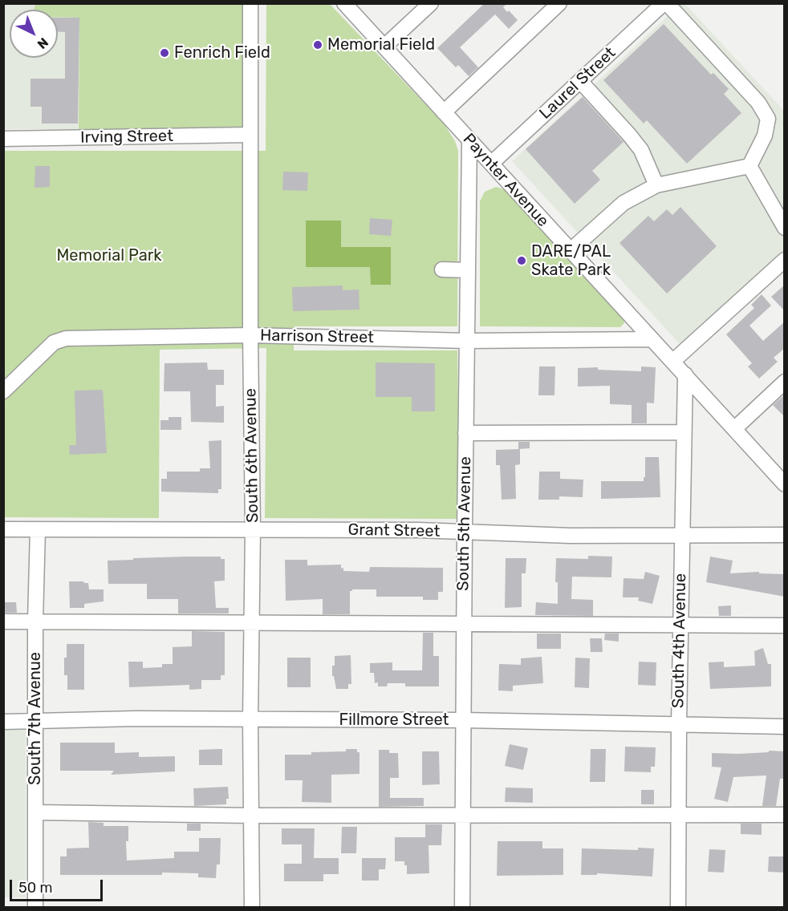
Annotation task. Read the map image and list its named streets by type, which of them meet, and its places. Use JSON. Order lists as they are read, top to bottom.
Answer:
{
  "streets": {
    "street": [
      "Laurel Street",
      "Irving Street",
      "Paynter Avenue",
      "Harrison Street",
      "South 6th Avenue",
      "South 5th Avenue",
      "Grant Street",
      "South 4th Avenue",
      "South 7th Avenue",
      "Fillmore Street"
    ]
  },
  "crossings": [
    ["Laurel Street", "Paynter Avenue"],
    ["Irving Street", "South 6th Avenue"],
    ["Paynter Avenue", "Harrison Street"],
    ["Paynter Avenue", "South 5th Avenue"],
    ["Paynter Avenue", "South 4th Avenue"],
    ["Harrison Street", "South 6th Avenue"],
    ["Harrison Street", "South 5th Avenue"],
    ["South 6th Avenue", "Grant Street"],
    ["South 6th Avenue", "Fillmore Street"],
    ["South 5th Avenue", "Grant Street"],
    ["South 5th Avenue", "Fillmore Street"],
    ["Grant Street", "South 4th Avenue"],
    ["Grant Street", "South 7th Avenue"],
    ["South 4th Avenue", "Fillmore Street"],
    ["South 7th Avenue", "Fillmore Street"]
  ],
  "parks": ["Memorial Park"],
  "places": ["Memorial Field", "Fenrich Field", "DARE/PAL Skate Park"],
  "scale_bar": "50 m",
  "north": "bottom right"
}
